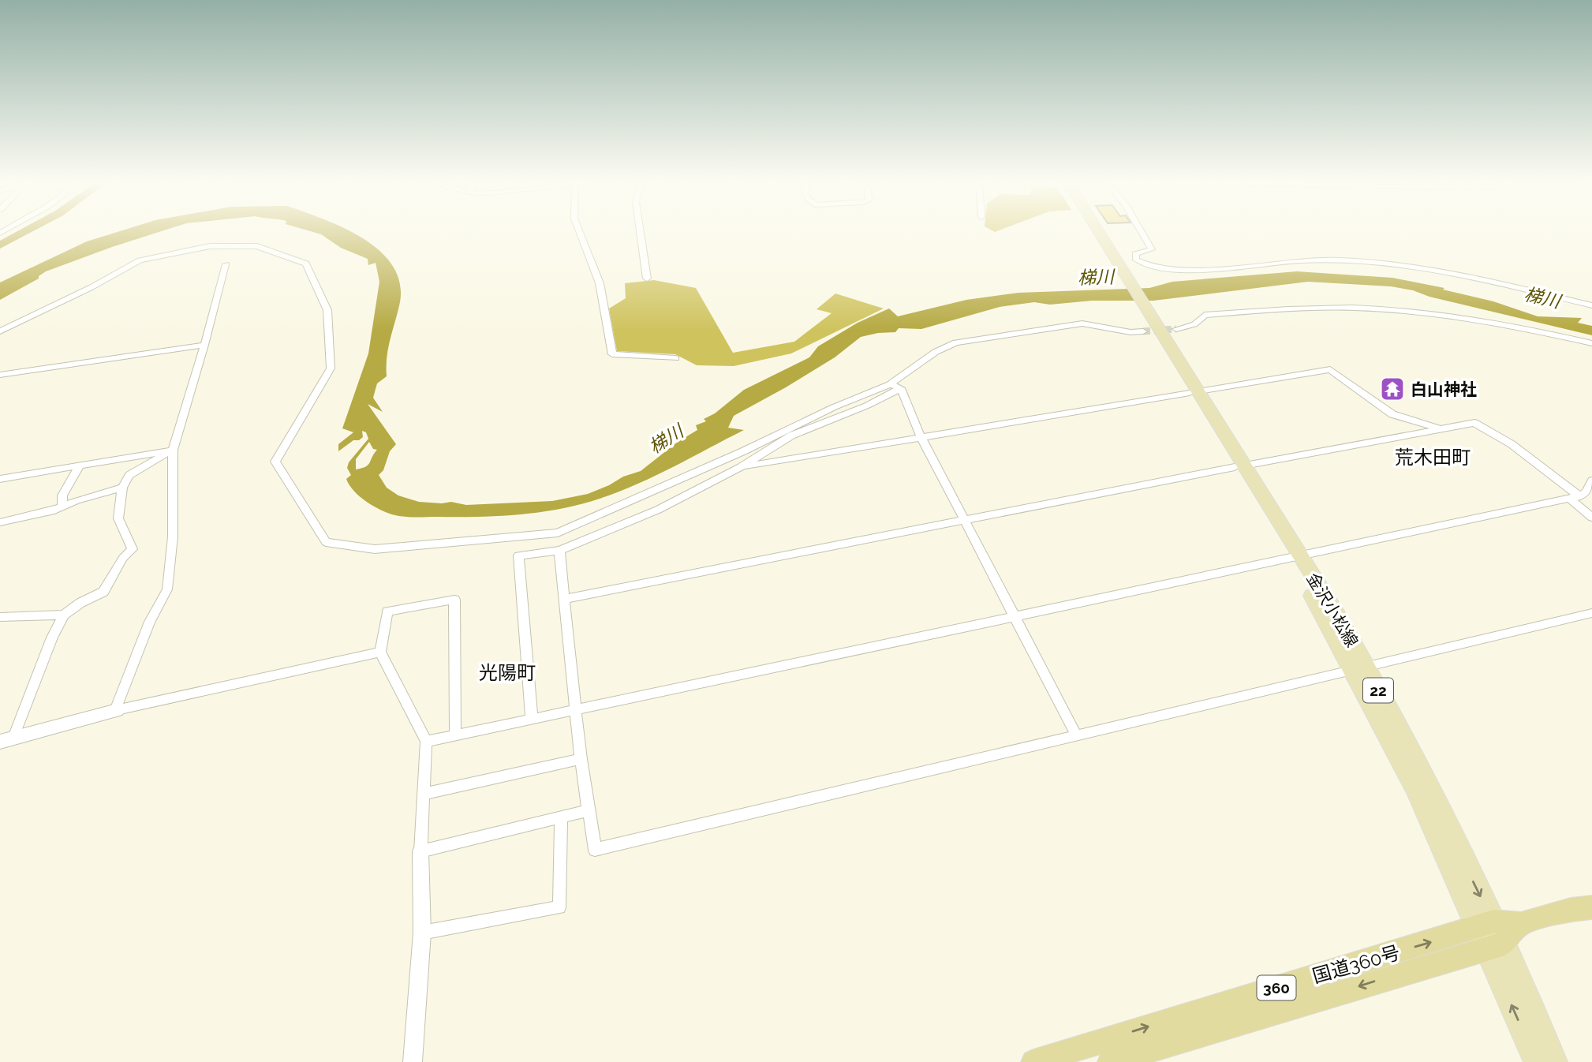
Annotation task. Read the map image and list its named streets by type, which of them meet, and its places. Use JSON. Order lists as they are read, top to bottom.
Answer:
{
  "streets": {
    "highway": ["国道360号", "360"],
    "main road": ["金沢小松線", "22"]
  },
  "crossings": [
    ["金沢小松線", "国道360号"]
  ],
  "districts": ["荒木田町", "光陽町"],
  "water": ["梯川"],
  "places": {
    "temple": ["白山神社"]
  }
}
